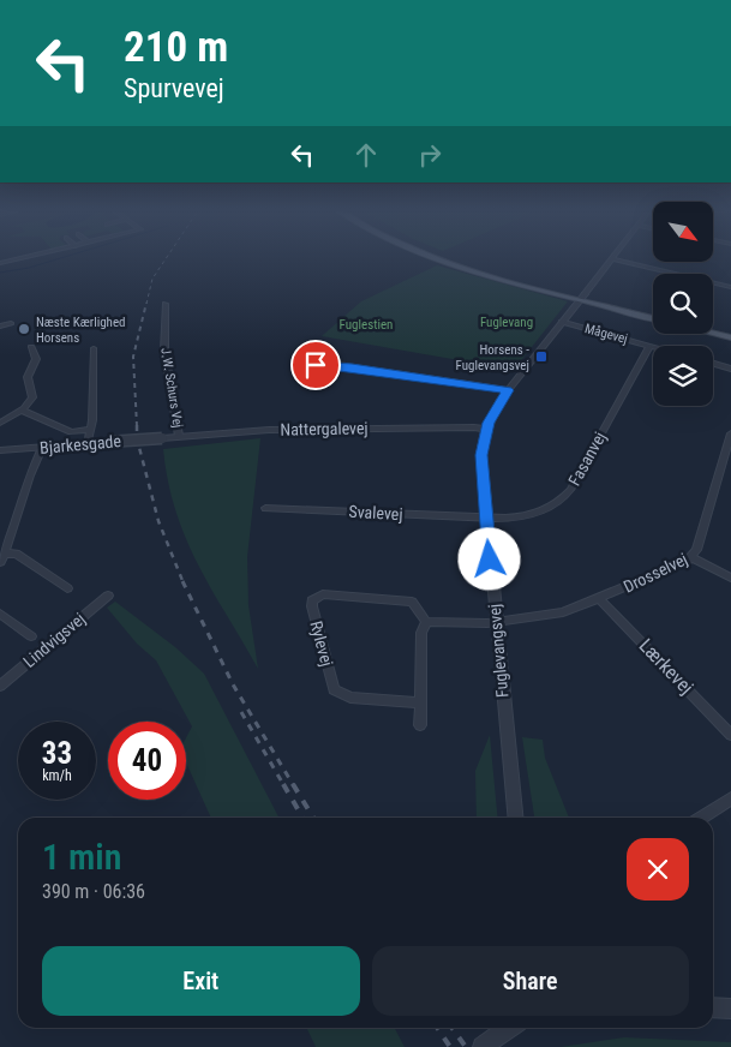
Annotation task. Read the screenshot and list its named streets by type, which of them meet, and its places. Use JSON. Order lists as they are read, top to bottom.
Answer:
{
  "streets": {
    "street": [
      "Mågevej",
      "J.W. Schurs Vej",
      "Nattergalevej",
      "Bjarkesgade",
      "Fasanvej",
      "Svalevej",
      "Drosselvej",
      "Lindvigsvej",
      "Rylevej",
      "Fuglevangsvej",
      "Lærkevej"
    ]
  },
  "crossings": [
    ["Mågevej", "Fasanvej"],
    ["Mågevej", "Fuglevangsvej"],
    ["J.W. Schurs Vej", "Nattergalevej"],
    ["Nattergalevej", "Bjarkesgade"],
    ["Nattergalevej", "Fuglevangsvej"],
    ["Fasanvej", "Svalevej"],
    ["Fasanvej", "Fuglevangsvej"],
    ["Svalevej", "Fuglevangsvej"],
    ["Drosselvej", "Fuglevangsvej"],
    ["Drosselvej", "Lærkevej"]
  ],
  "parks": ["Fuglevang", "Fuglestien"],
  "places": {
    "other": ["Næste Kærlighed Horsens"],
    "transit": ["Horsens - Fuglevangsvej"]
  },
  "north": "bottom right",
  "page": {
    "turn": ["210 m", "Spurvevej"],
    "speed": "33 km/h",
    "limit": "40",
    "heading": ["1 min", "390 m · 06:36"],
    "buttons": ["Exit", "Share"]
  }
}
